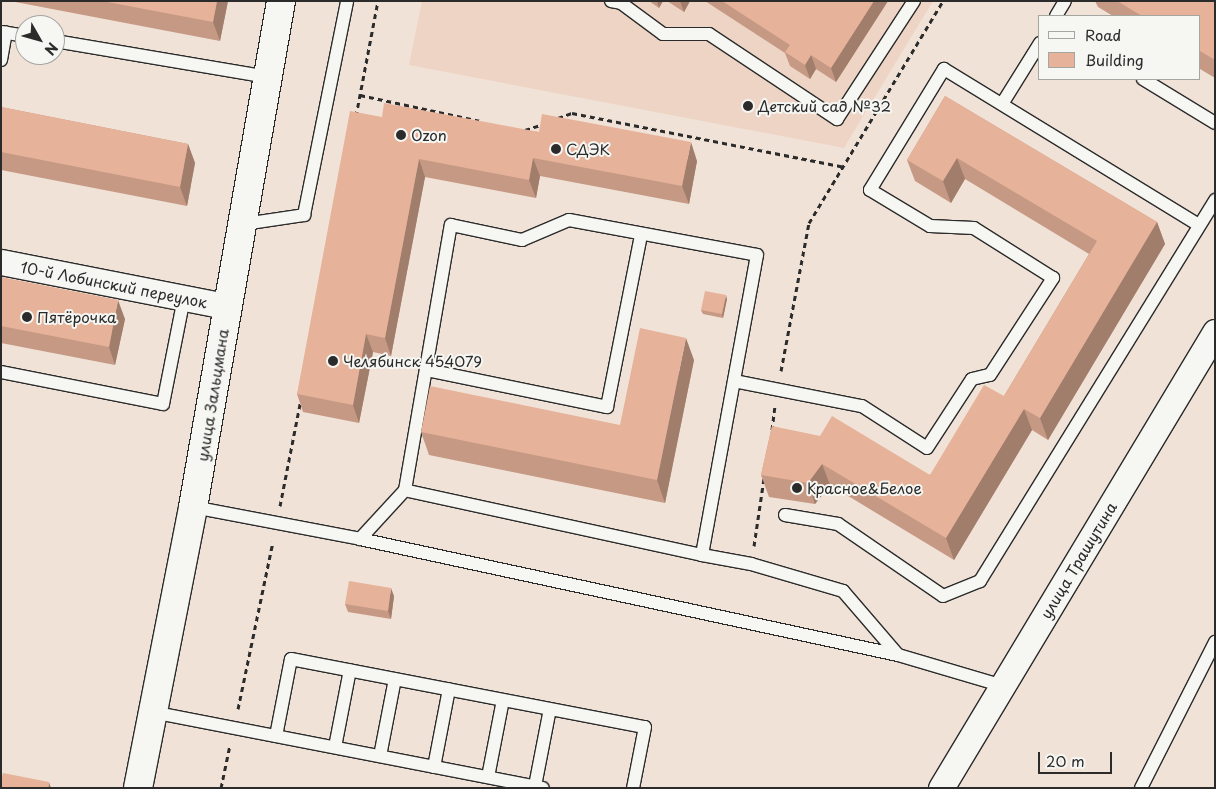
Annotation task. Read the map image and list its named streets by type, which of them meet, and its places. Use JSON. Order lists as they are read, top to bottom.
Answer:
{
  "streets": {
    "street": ["10-й Лобинский переулок", "улица Зальцмана", "улица Трашутина"]
  },
  "crossings": [
    ["10-й Лобинский переулок", "улица Зальцмана"]
  ],
  "places": [
    "Детский сад №32",
    "Ozon",
    "СДЭК",
    "Пятёрочка",
    "Челябинск 454079",
    "Красное&Белое"
  ],
  "legend": ["Road", "Building"],
  "scale_bar": "20 m",
  "north": "bottom right"
}
